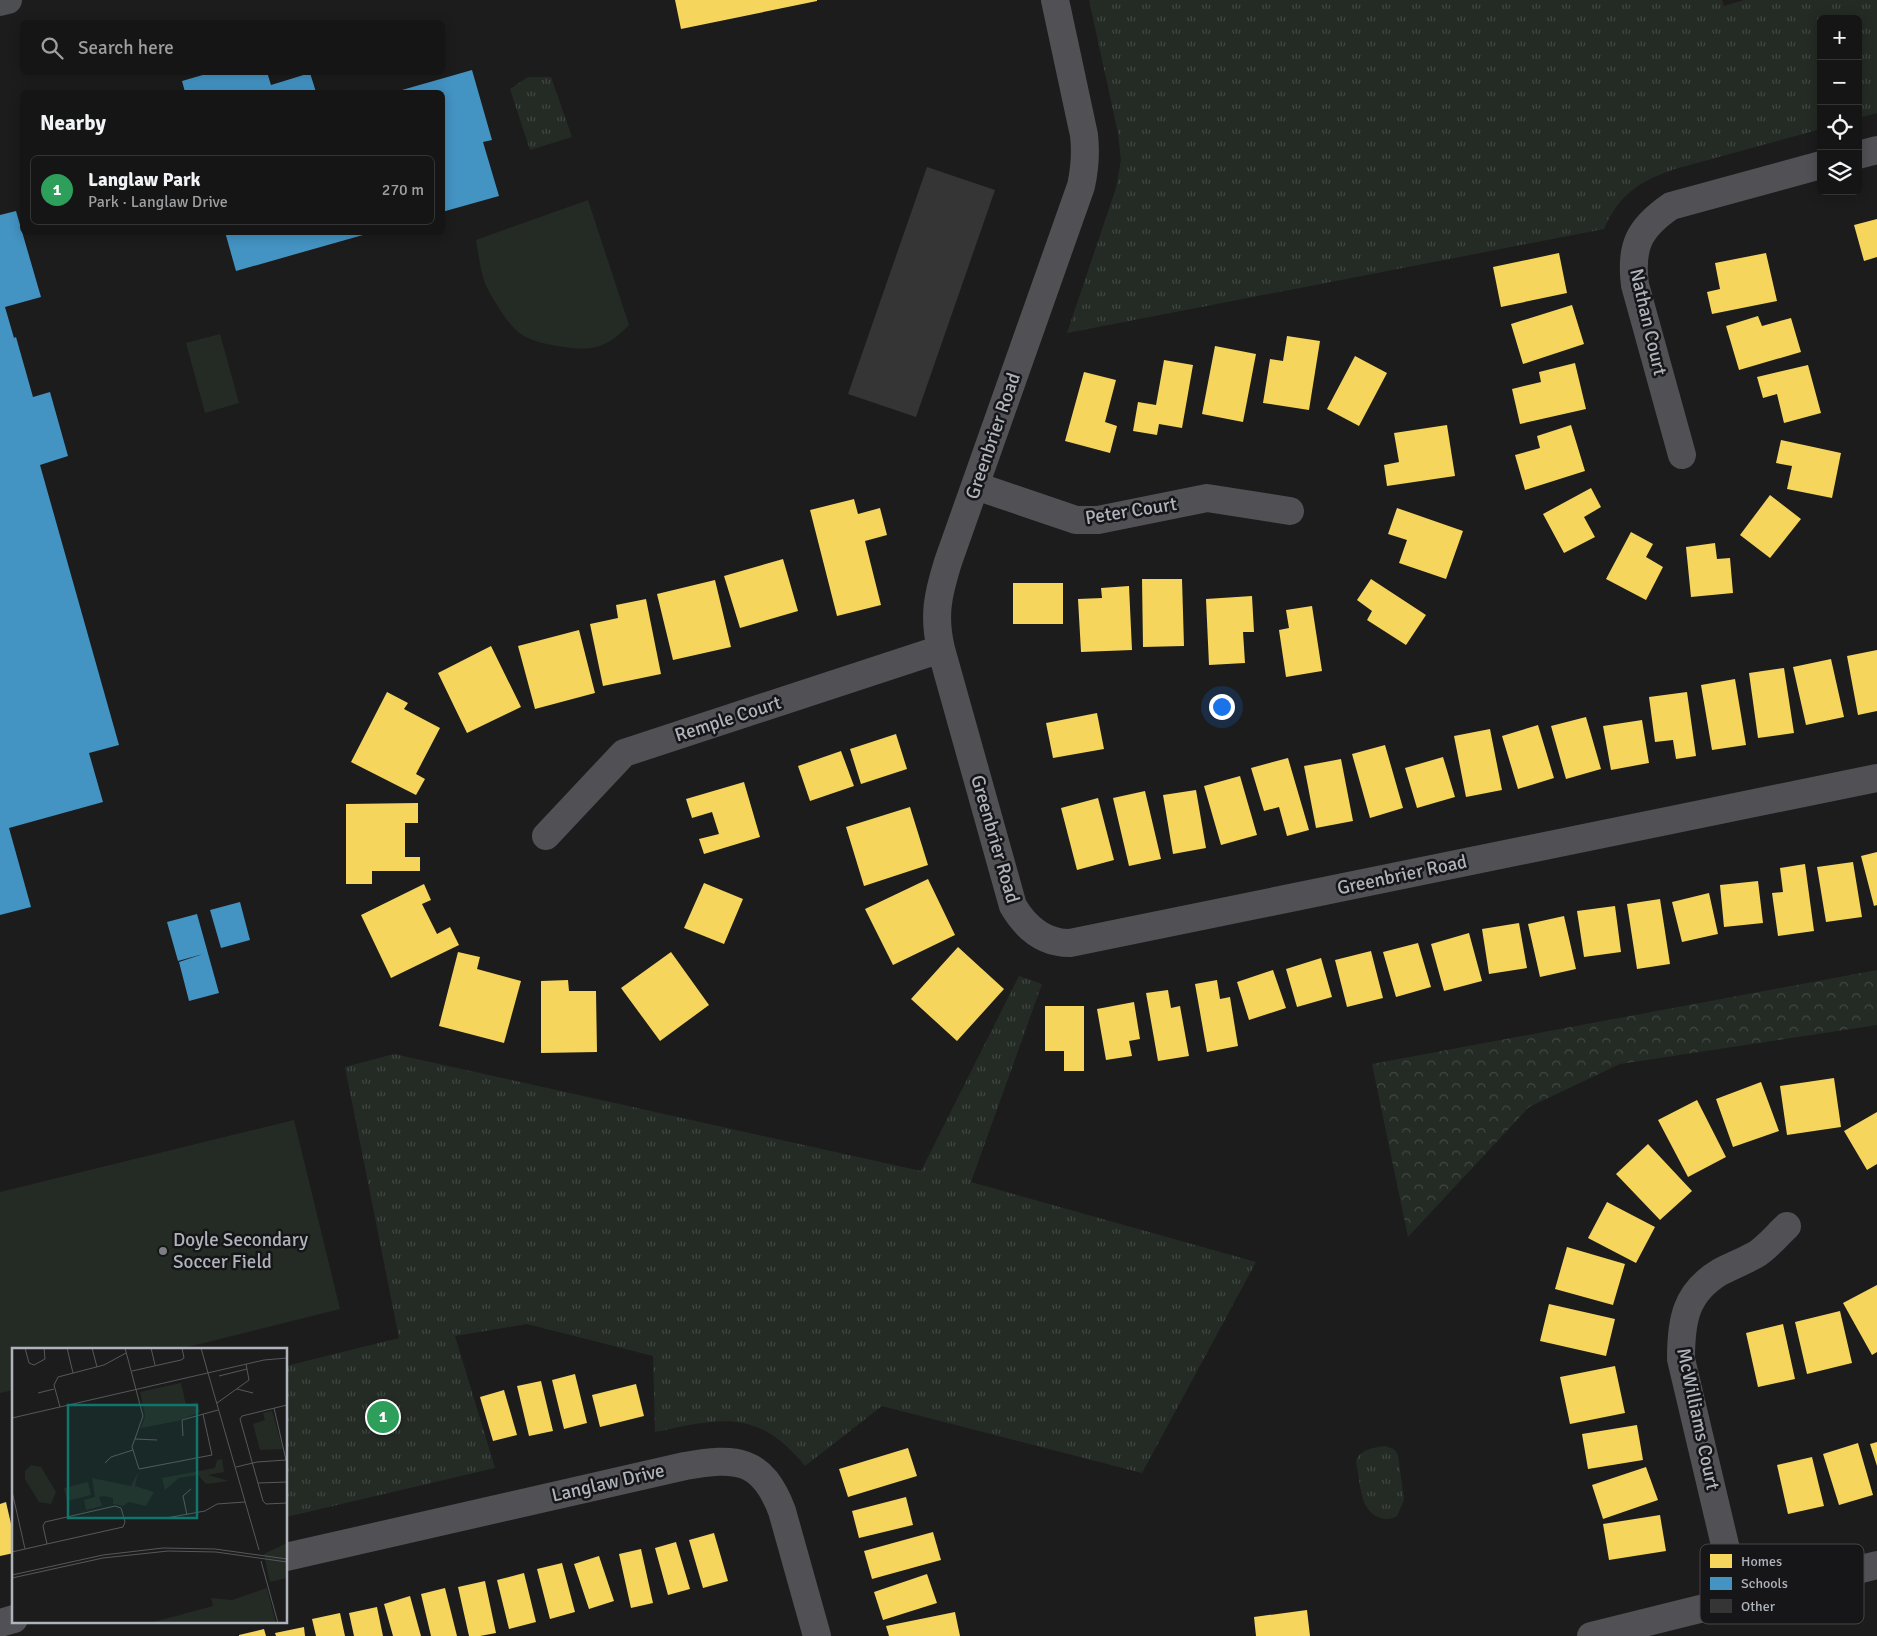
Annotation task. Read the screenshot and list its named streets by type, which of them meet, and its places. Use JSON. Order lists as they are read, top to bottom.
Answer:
{
  "streets": {
    "street": [
      "Nathan Court",
      "Greenbrier Road",
      "Peter Court",
      "Remple Court",
      "McWilliams Court",
      "Langlaw Drive"
    ]
  },
  "crossings": [
    ["Greenbrier Road", "Peter Court"],
    ["Greenbrier Road", "Remple Court"]
  ],
  "places": ["Doyle Secondary Soccer Field"],
  "legend": ["Homes", "Schools", "Other"],
  "page": {
    "map_buttons": ["+", "−"],
    "search": "Search here",
    "heading": "Nearby",
    "list": [
      {
        "mark": "1",
        "name": "Langlaw Park",
        "note": "Park · Langlaw Drive",
        "value": "270 m"
      }
    ],
    "pins": "1"
  }
}
